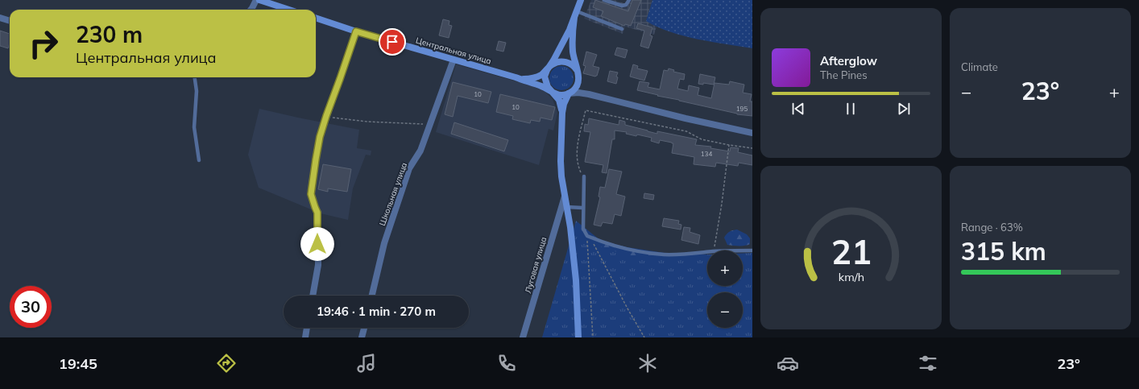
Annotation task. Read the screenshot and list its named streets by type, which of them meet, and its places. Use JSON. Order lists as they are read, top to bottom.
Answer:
{
  "streets": {
    "main road": ["Центральная улица"],
    "street": ["Школьная улица", "Луговая улица"]
  },
  "crossings": [
    ["Центральная улица", "Школьная улица"]
  ],
  "house_numbers": [
    "10",
    "10",
    "195",
    "134"
  ],
  "page": {
    "tile": [
      "Climate",
      ["Range · 63%", "315 km"]
    ],
    "turn": ["230 m", "Центральная улица"],
    "song": ["Afterglow", "The Pines"],
    "heat": ["−", "23°", "+"],
    "map_buttons": ["+", "−"],
    "limit": "30",
    "trip": "19:46 · 1 min · 270 m",
    "tabs": ["19:45", "23°"],
    "gauge": ["21", "km/h"]
  }
}
